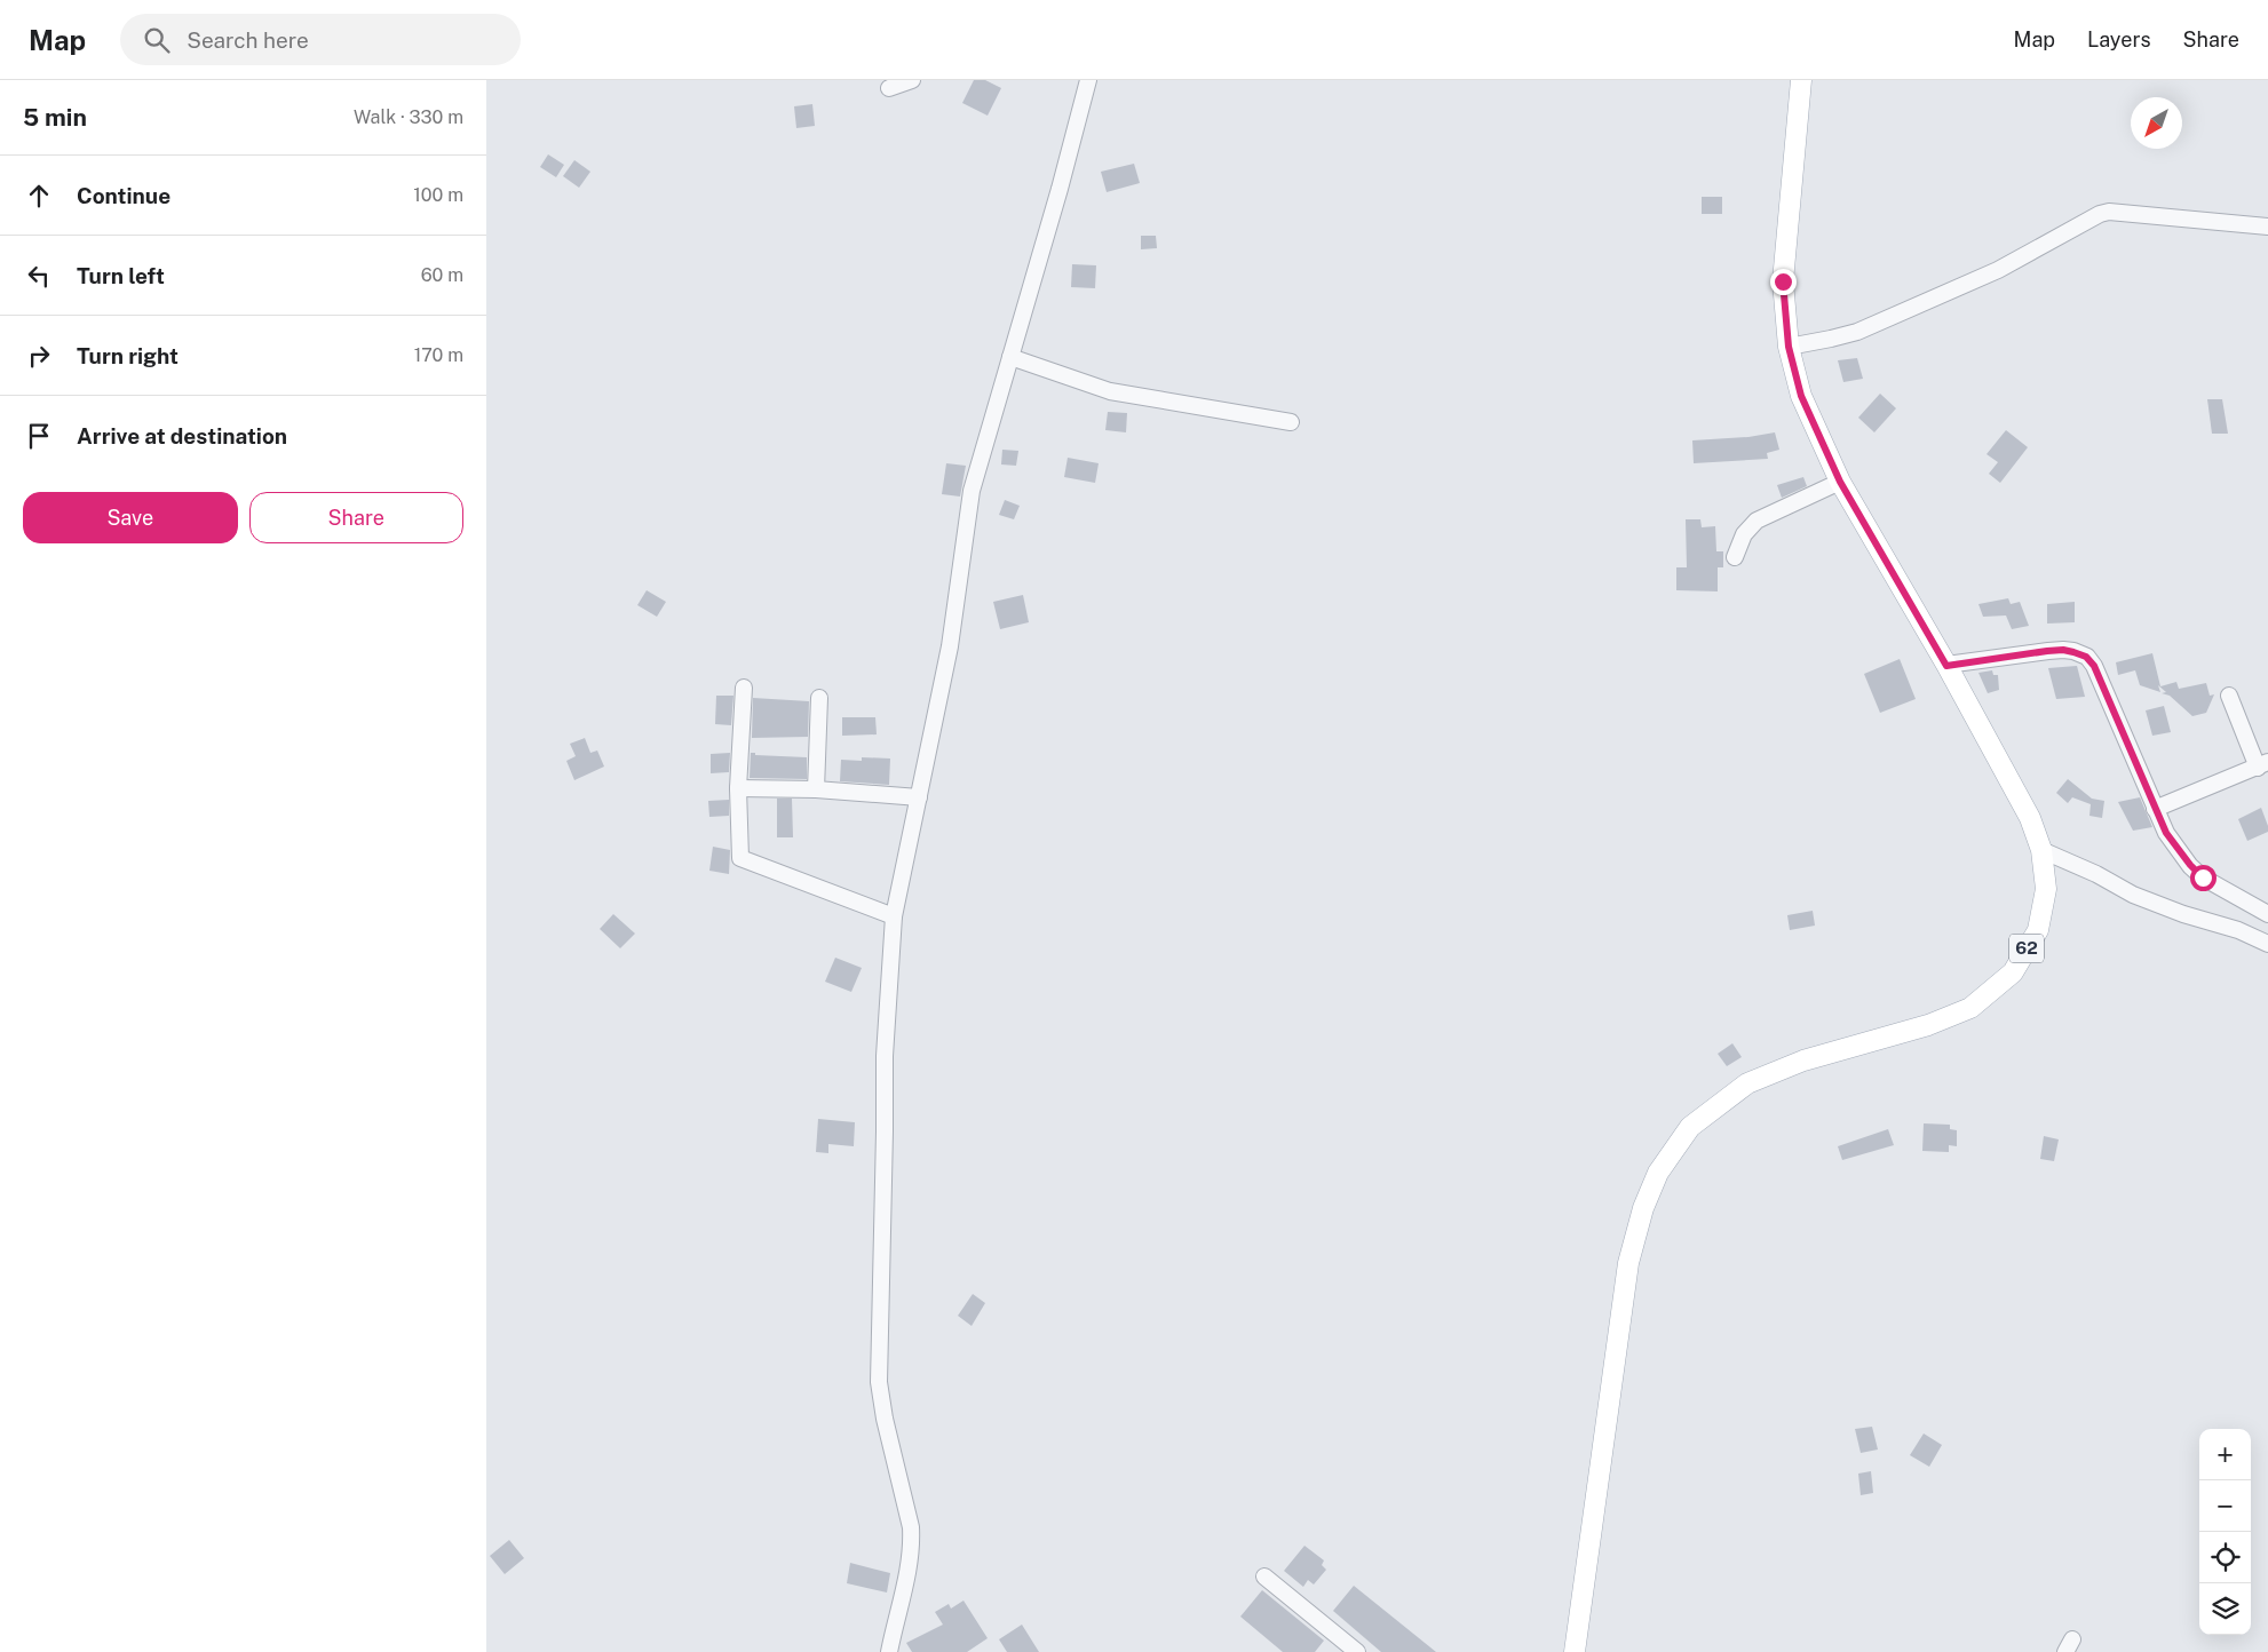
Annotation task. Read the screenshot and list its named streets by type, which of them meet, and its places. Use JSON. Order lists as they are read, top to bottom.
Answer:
{
  "streets": {
    "main road": ["62"]
  },
  "north": "bottom left",
  "page": {
    "header": "Map",
    "search": "Search here",
    "nav": ["Map", "Layers", "Share"],
    "heading": ["5 min", "Walk · 330 m"],
    "list": [
      ["Continue", "100 m"],
      ["Turn left", "60 m"],
      ["Turn right", "170 m"],
      "Arrive at destination"
    ],
    "buttons": ["Save", "Share"],
    "map_buttons": ["+", "−"]
  }
}
